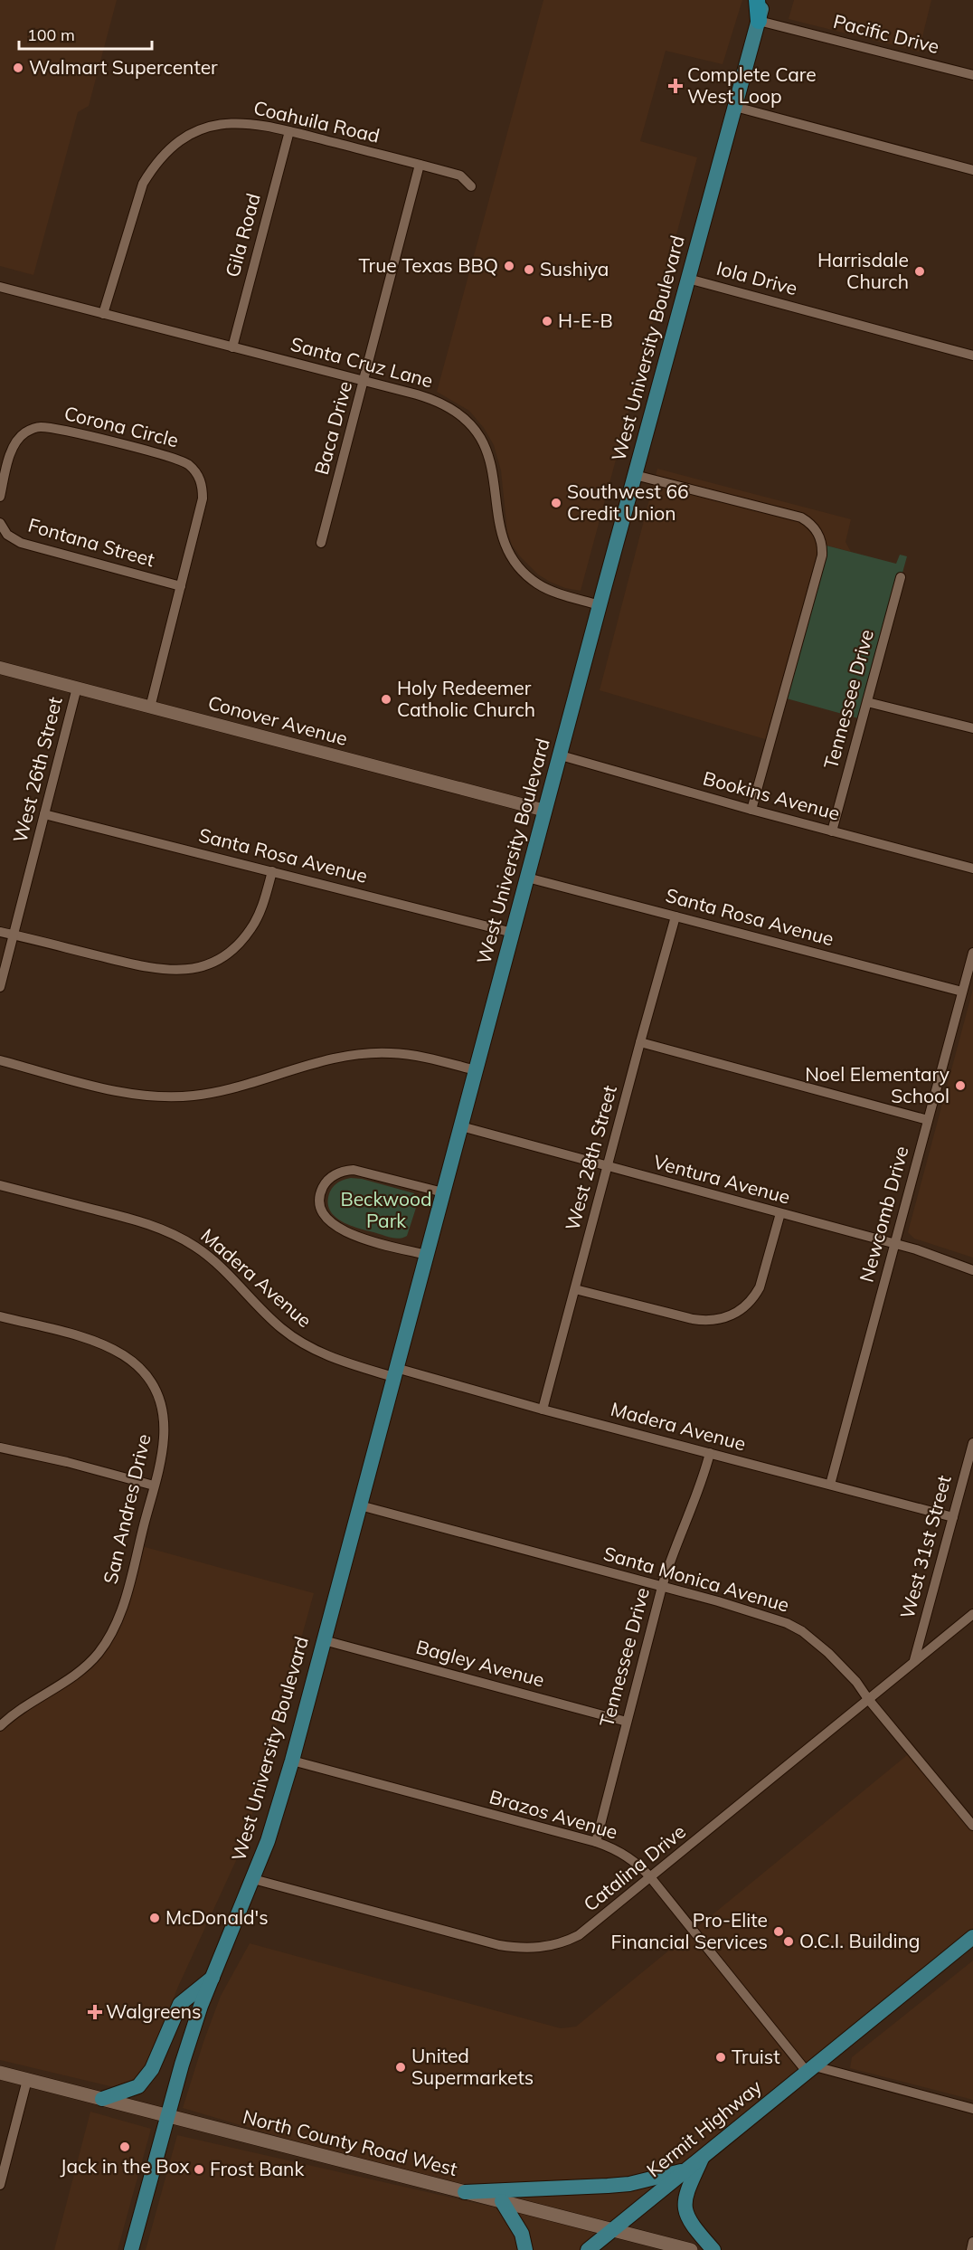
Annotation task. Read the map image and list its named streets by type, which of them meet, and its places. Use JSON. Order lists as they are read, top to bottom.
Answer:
{
  "streets": {
    "main road": ["West University Boulevard", "Kermit Highway", "North County Road West"],
    "street": [
      "Pacific Drive",
      "Coahuila Road",
      "Gila Road",
      "Iola Drive",
      "Santa Cruz Lane",
      "Corona Circle",
      "Baca Drive",
      "Fontana Street",
      "Tennessee Drive",
      "Conover Avenue",
      "West 26th Street",
      "Bookins Avenue",
      "Santa Rosa Avenue",
      "West 28th Street",
      "Ventura Avenue",
      "Newcomb Drive",
      "Madera Avenue",
      "San Andres Drive",
      "West 31st Street",
      "Santa Monica Avenue",
      "Bagley Avenue",
      "Brazos Avenue",
      "Catalina Drive"
    ]
  },
  "crossings": [
    ["Pacific Drive", "West University Boulevard"],
    ["Coahuila Road", "Gila Road"],
    ["Coahuila Road", "Santa Cruz Lane"],
    ["Coahuila Road", "Baca Drive"],
    ["Gila Road", "Santa Cruz Lane"],
    ["Iola Drive", "West University Boulevard"],
    ["West University Boulevard", "Santa Cruz Lane"],
    ["West University Boulevard", "Conover Avenue"],
    ["West University Boulevard", "Bookins Avenue"],
    ["West University Boulevard", "Santa Rosa Avenue"],
    ["West University Boulevard", "Ventura Avenue"],
    ["West University Boulevard", "Madera Avenue"],
    ["West University Boulevard", "Santa Monica Avenue"],
    ["West University Boulevard", "Bagley Avenue"],
    ["West University Boulevard", "Brazos Avenue"],
    ["West University Boulevard", "Catalina Drive"],
    ["West University Boulevard", "North County Road West"],
    ["Santa Cruz Lane", "Baca Drive"],
    ["Corona Circle", "Fontana Street"],
    ["Corona Circle", "Conover Avenue"],
    ["Tennessee Drive", "Bookins Avenue"],
    ["Tennessee Drive", "Madera Avenue"],
    ["Tennessee Drive", "Santa Monica Avenue"],
    ["Tennessee Drive", "Bagley Avenue"],
    ["Tennessee Drive", "Brazos Avenue"],
    ["Conover Avenue", "West 26th Street"],
    ["West 26th Street", "Santa Rosa Avenue"],
    ["Santa Rosa Avenue", "West 28th Street"],
    ["Santa Rosa Avenue", "Newcomb Drive"],
    ["West 28th Street", "Ventura Avenue"],
    ["West 28th Street", "Madera Avenue"],
    ["Ventura Avenue", "Newcomb Drive"],
    ["Newcomb Drive", "Madera Avenue"],
    ["Madera Avenue", "West 31st Street"],
    ["West 31st Street", "Catalina Drive"],
    ["Santa Monica Avenue", "Catalina Drive"],
    ["Brazos Avenue", "Catalina Drive"],
    ["Brazos Avenue", "Kermit Highway"],
    ["Kermit Highway", "North County Road West"]
  ],
  "parks": ["Beckwood Park"],
  "places": {
    "other": [
      "Walmart Supercenter",
      "True Texas BBQ",
      "Sushiya",
      "Harrisdale Church",
      "H-E-B",
      "Southwest 66 Credit Union",
      "Holy Redeemer Catholic Church",
      "Noel Elementary School",
      "McDonald's",
      "Pro-Elite Financial Services",
      "O.C.I. Building",
      "Truist",
      "United Supermarkets",
      "Jack in the Box",
      "Frost Bank"
    ],
    "health": ["Complete Care West Loop", "Walgreens"]
  },
  "scale_bar": "100 m"
}
